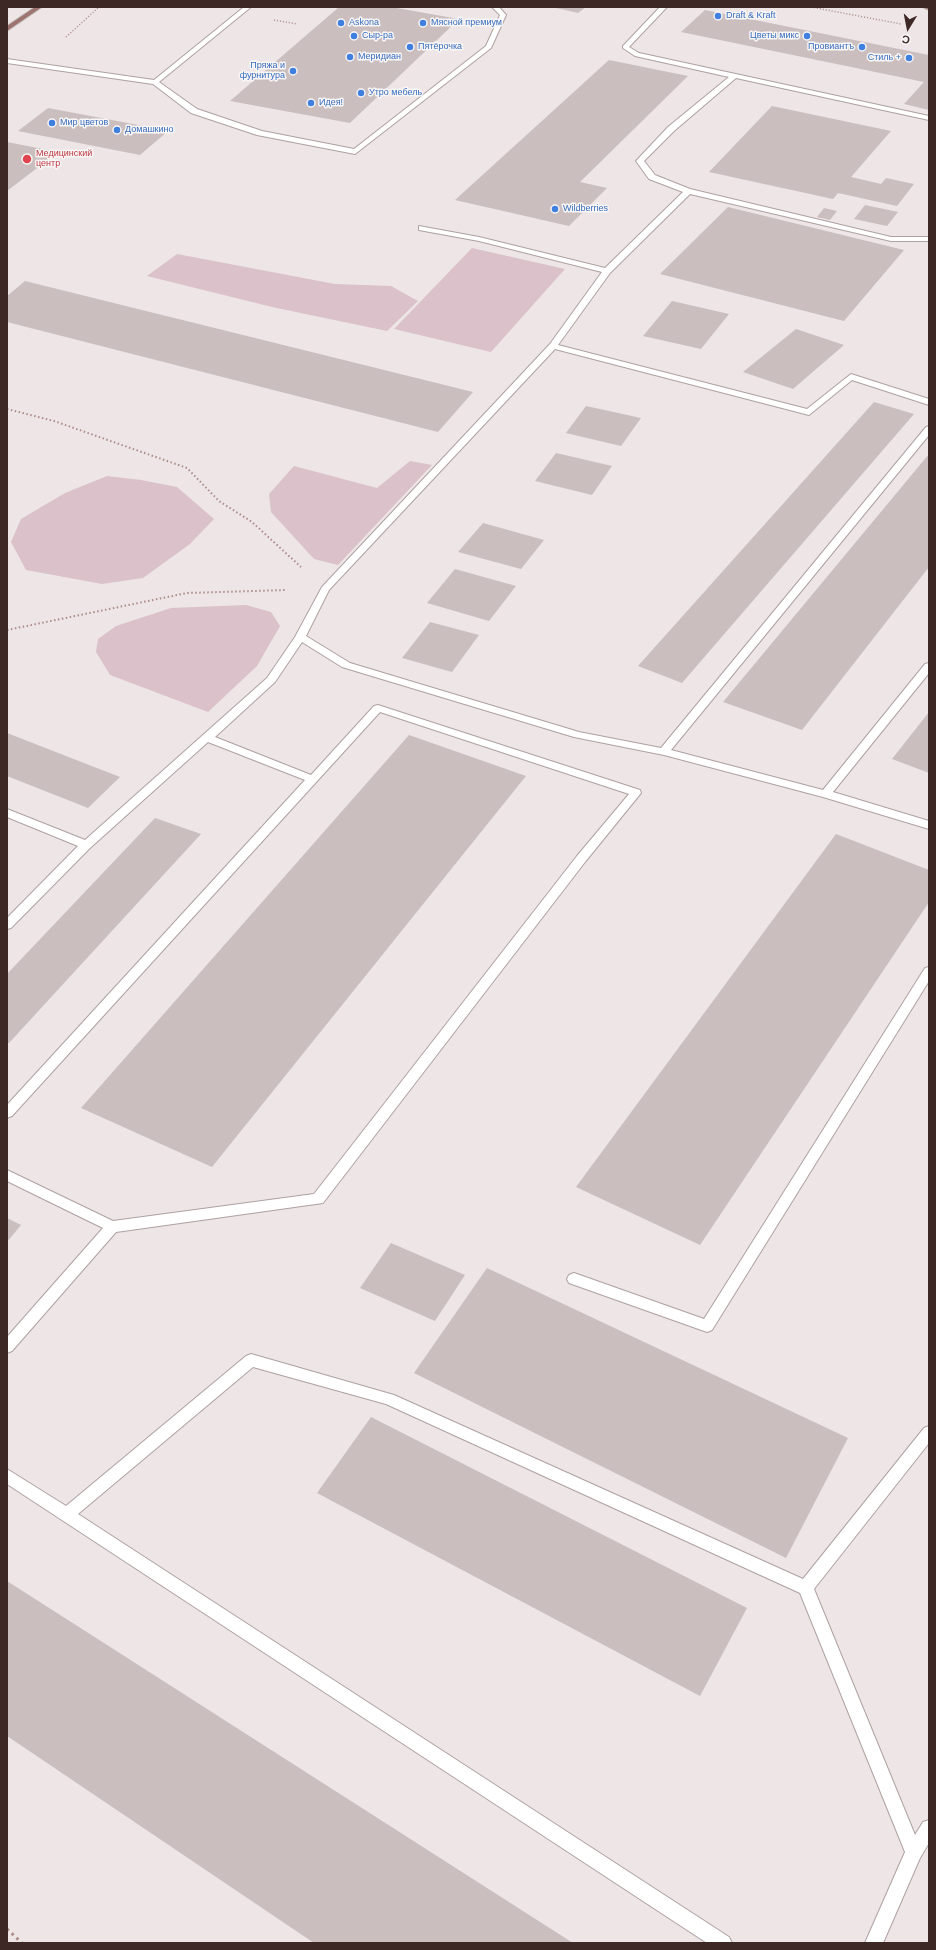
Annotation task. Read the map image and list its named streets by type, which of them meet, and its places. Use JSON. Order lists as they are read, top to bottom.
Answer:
{
  "places": [
    "Draft & Kraft",
    "Askona",
    "Мясной премиум",
    "Сыр-ра",
    "Цветы микс",
    "Пятёрочка",
    "Провиантъ",
    "Меридиан",
    "Стиль +",
    "Пряжа и фурнитура",
    "Утро мебель",
    "Идея!",
    "Мир цветов",
    "Домашкино",
    "Медицинский центр",
    "Wildberries"
  ],
  "north": "bottom"
}
